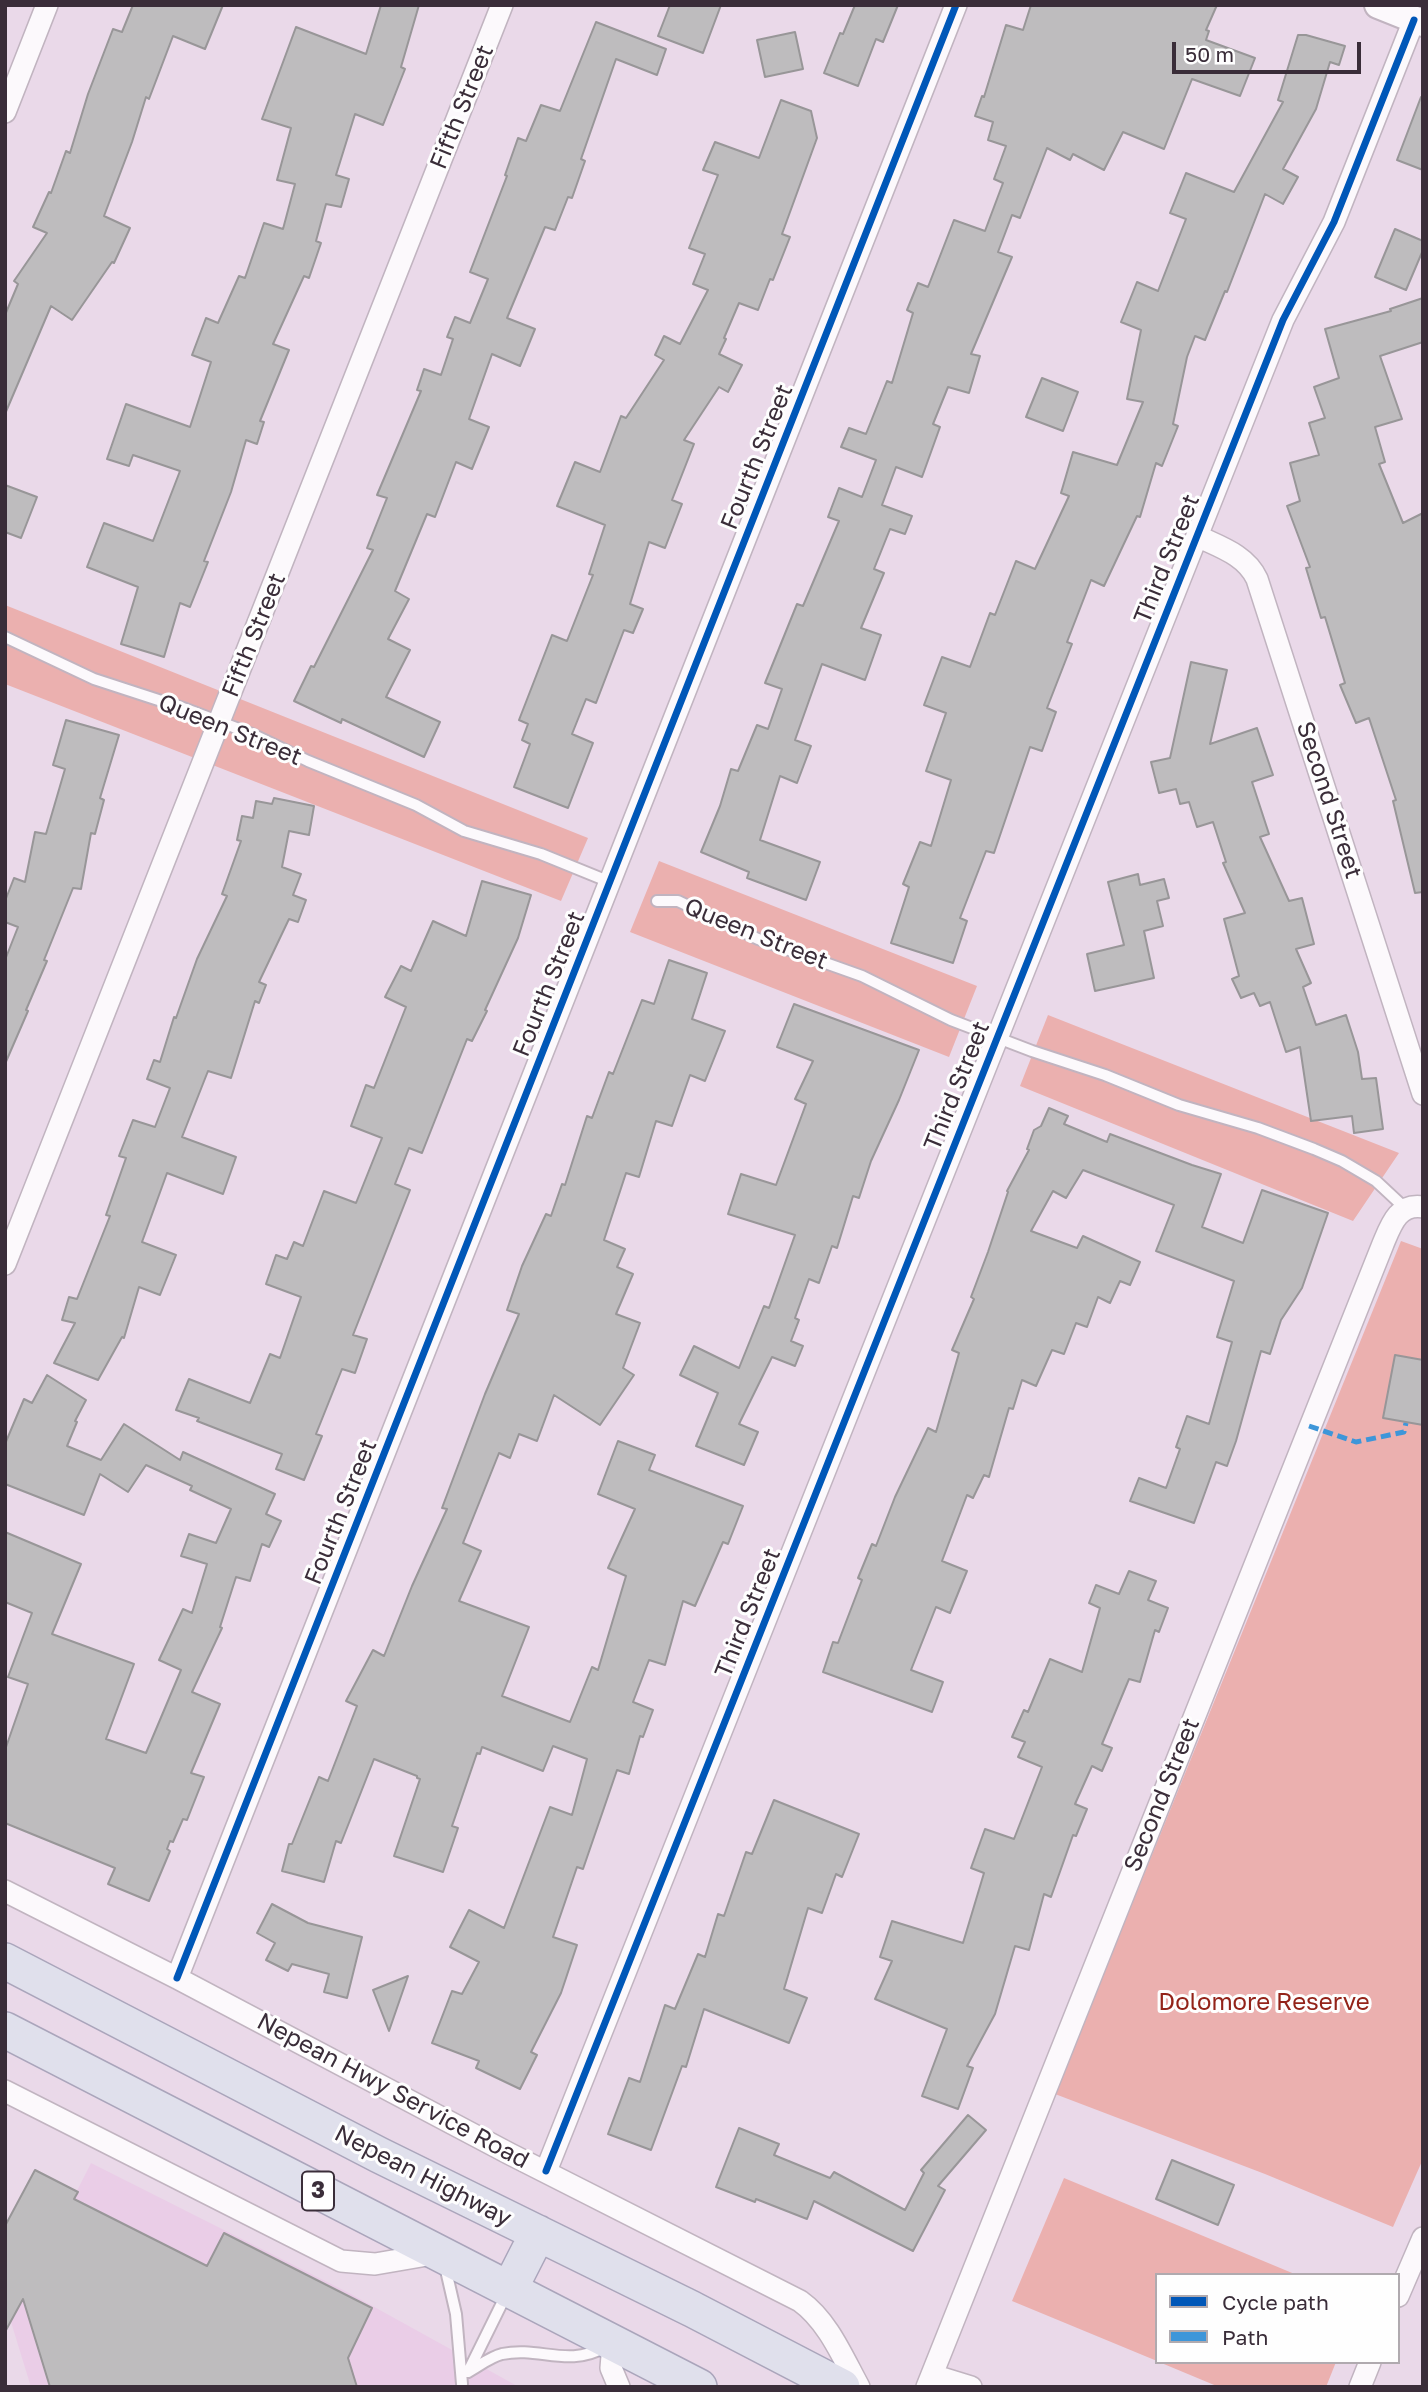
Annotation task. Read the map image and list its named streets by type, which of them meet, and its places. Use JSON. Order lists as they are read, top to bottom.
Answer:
{
  "streets": {
    "highway": ["Nepean Highway", "3"],
    "street": [
      "Fifth Street",
      "Fourth Street",
      "Third Street",
      "Second Street",
      "Nepean Hwy Service Road"
    ],
    "lane": ["Queen Street"]
  },
  "crossings": [
    ["Fifth Street", "Queen Street"],
    ["Fourth Street", "Queen Street"],
    ["Fourth Street", "Nepean Hwy Service Road"],
    ["Third Street", "Queen Street"],
    ["Third Street", "Second Street"],
    ["Third Street", "Nepean Hwy Service Road"],
    ["Queen Street", "Second Street"]
  ],
  "parks": ["Dolomore Reserve"],
  "legend": ["Cycle path", "Path"],
  "scale_bar": "50 m"
}
